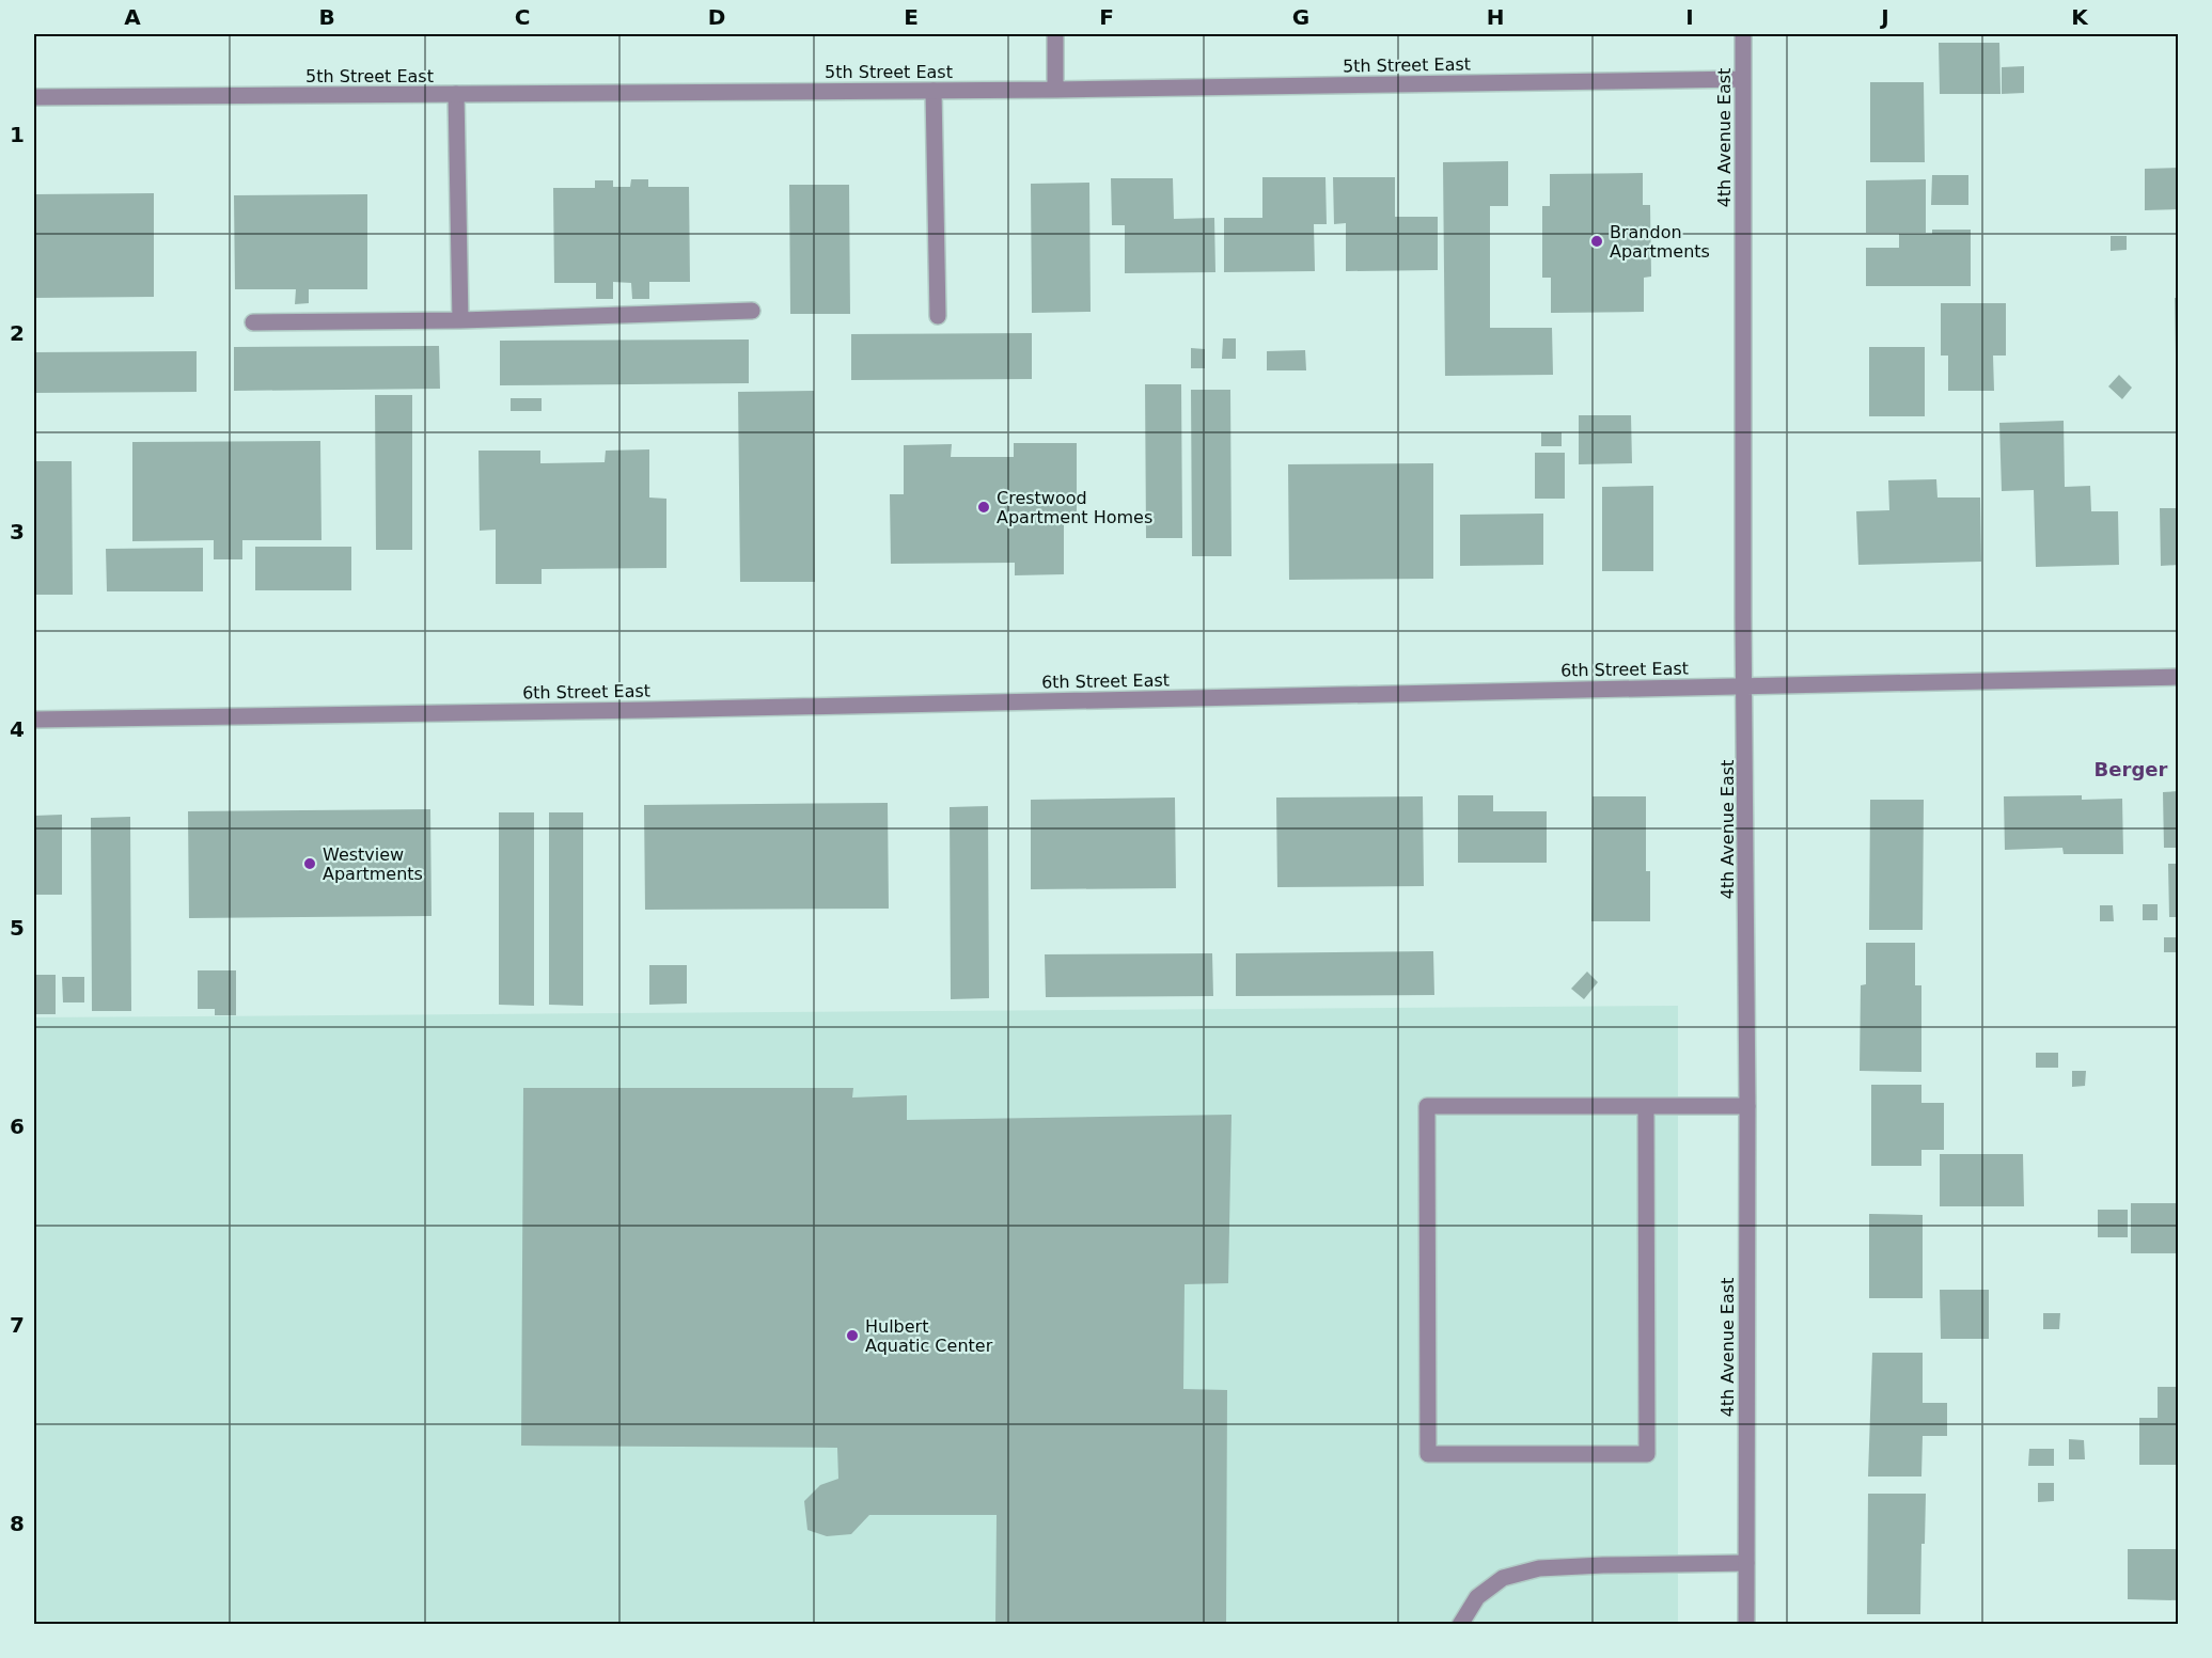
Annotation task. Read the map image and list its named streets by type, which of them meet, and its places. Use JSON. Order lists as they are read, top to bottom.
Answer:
{
  "streets": {
    "street": ["5th Street East", "4th Avenue East", "6th Street East"]
  },
  "crossings": [
    ["5th Street East", "4th Avenue East"],
    ["4th Avenue East", "6th Street East"]
  ],
  "districts": ["Berger"],
  "places": [
    "Brandon Apartments",
    "Crestwood Apartment Homes",
    "Westview Apartments",
    "Hulbert Aquatic Center"
  ],
  "grid": {
    "columns": [
      "A",
      "B",
      "C",
      "D",
      "E",
      "F",
      "G",
      "H",
      "I",
      "J",
      "K"
    ],
    "rows": [
      "1",
      "2",
      "3",
      "4",
      "5",
      "6",
      "7",
      "8"
    ]
  }
}
